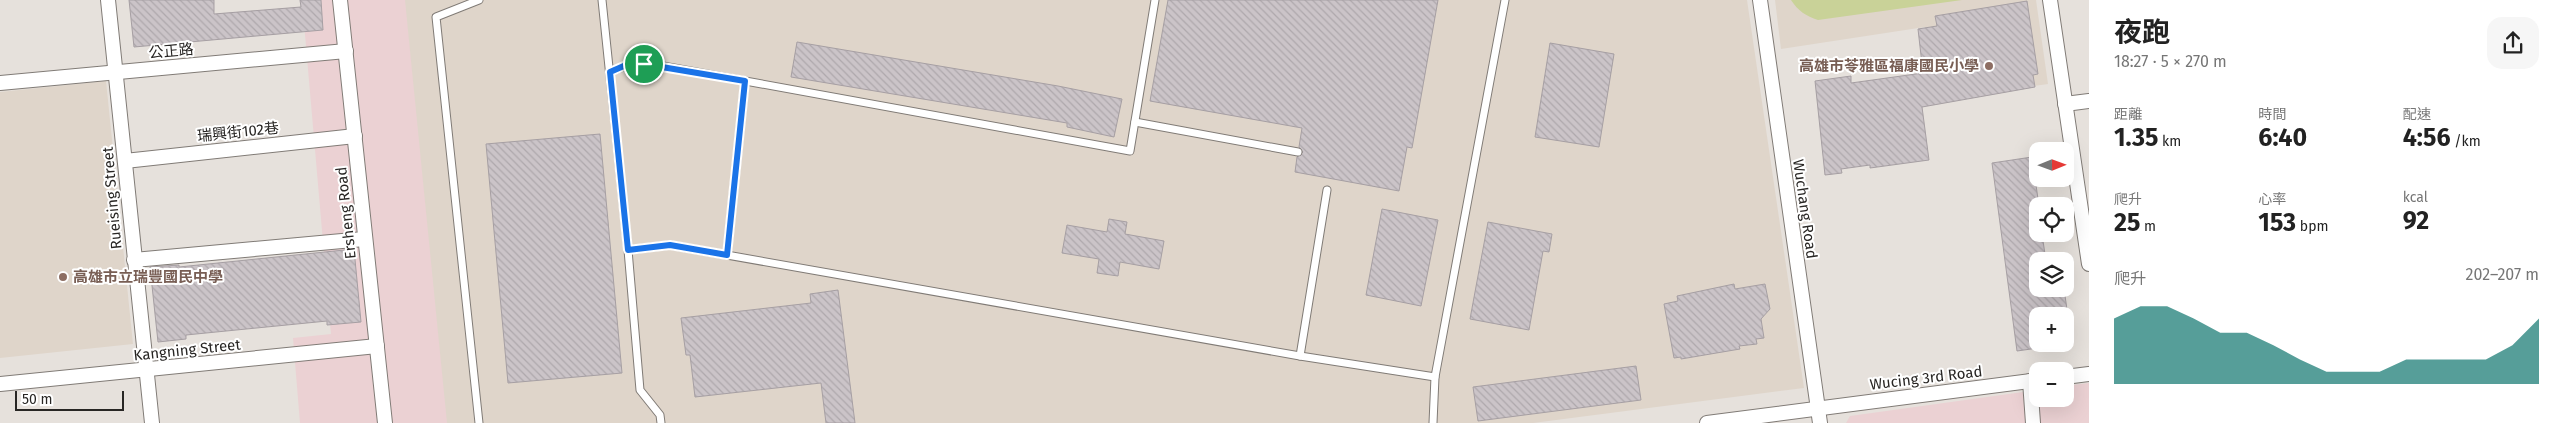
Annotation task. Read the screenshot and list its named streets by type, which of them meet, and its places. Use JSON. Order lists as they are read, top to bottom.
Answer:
{
  "streets": {
    "street": [
      "公正路",
      "瑞興街102巷",
      "Rueising Street",
      "Wuchang Road",
      "Ersheng Road",
      "Kangning Street",
      "Wucing 3rd Road"
    ]
  },
  "crossings": [
    ["公正路", "Rueising Street"],
    ["公正路", "Ersheng Road"],
    ["瑞興街102巷", "Rueising Street"],
    ["瑞興街102巷", "Ersheng Road"],
    ["Rueising Street", "Kangning Street"],
    ["Wuchang Road", "Wucing 3rd Road"],
    ["Ersheng Road", "Kangning Street"]
  ],
  "places": ["高雄市苓雅區福康國民小學", "高雄市立瑞豐國民中學"],
  "scale_bar": "50 m",
  "north": "right",
  "page": {
    "heading": ["夜跑", "18:27 · 5 × 270 m"],
    "stats": [
      ["距離", "1.35 km"],
      ["時間", "6:40"],
      ["配速", "4:56 /km"],
      ["爬升", "25 m"],
      ["心率", "153 bpm"],
      ["kcal", "92"]
    ],
    "map_buttons": ["+", "−"],
    "chart": ["爬升", "202–207 m"],
    "scale": "50 m"
  }
}
